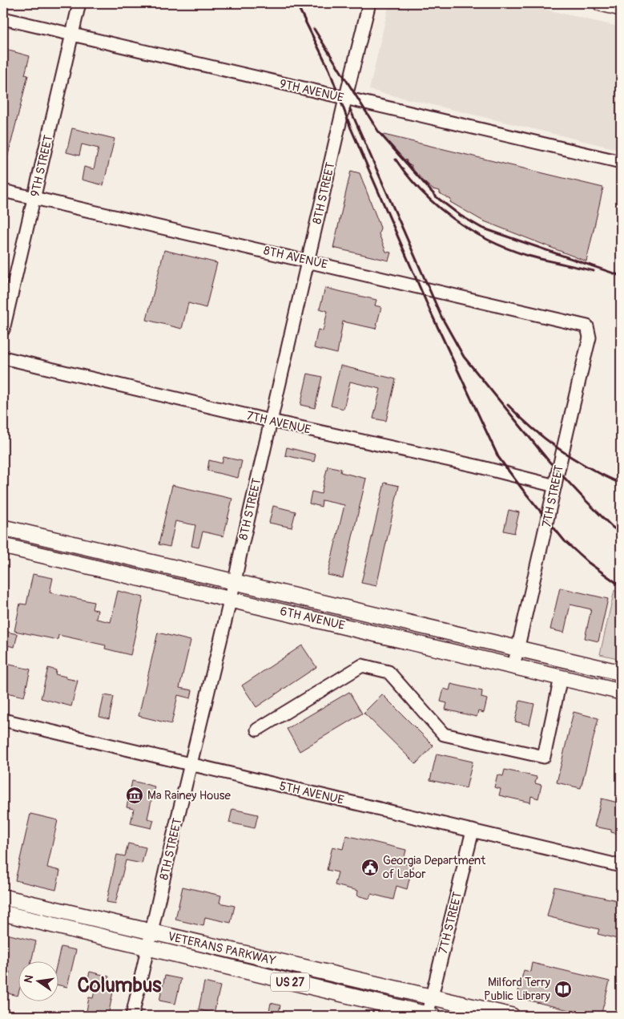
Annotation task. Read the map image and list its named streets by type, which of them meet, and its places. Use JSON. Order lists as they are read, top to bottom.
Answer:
{
  "streets": {
    "main road": ["6TH AVENUE", "VETERANS PARKWAY", "US 27"],
    "street": [
      "9TH AVENUE",
      "9TH STREET",
      "8TH STREET",
      "8TH AVENUE",
      "7TH AVENUE",
      "7TH STREET",
      "5TH AVENUE"
    ]
  },
  "crossings": [
    ["9TH AVENUE", "9TH STREET"],
    ["9TH AVENUE", "8TH STREET"],
    ["9TH STREET", "8TH AVENUE"],
    ["8TH STREET", "8TH AVENUE"],
    ["8TH STREET", "7TH AVENUE"],
    ["8TH STREET", "6TH AVENUE"],
    ["8TH STREET", "5TH AVENUE"],
    ["8TH STREET", "VETERANS PARKWAY"],
    ["8TH AVENUE", "7TH STREET"],
    ["7TH AVENUE", "7TH STREET"],
    ["7TH STREET", "6TH AVENUE"],
    ["7TH STREET", "5TH AVENUE"],
    ["7TH STREET", "VETERANS PARKWAY"]
  ],
  "districts": ["Columbus"],
  "places": {
    "museum": ["Ma Rainey House"],
    "public building": ["Georgia Department of Labor"],
    "library": ["Milford Terry Public Library"]
  },
  "north": "left"
}
